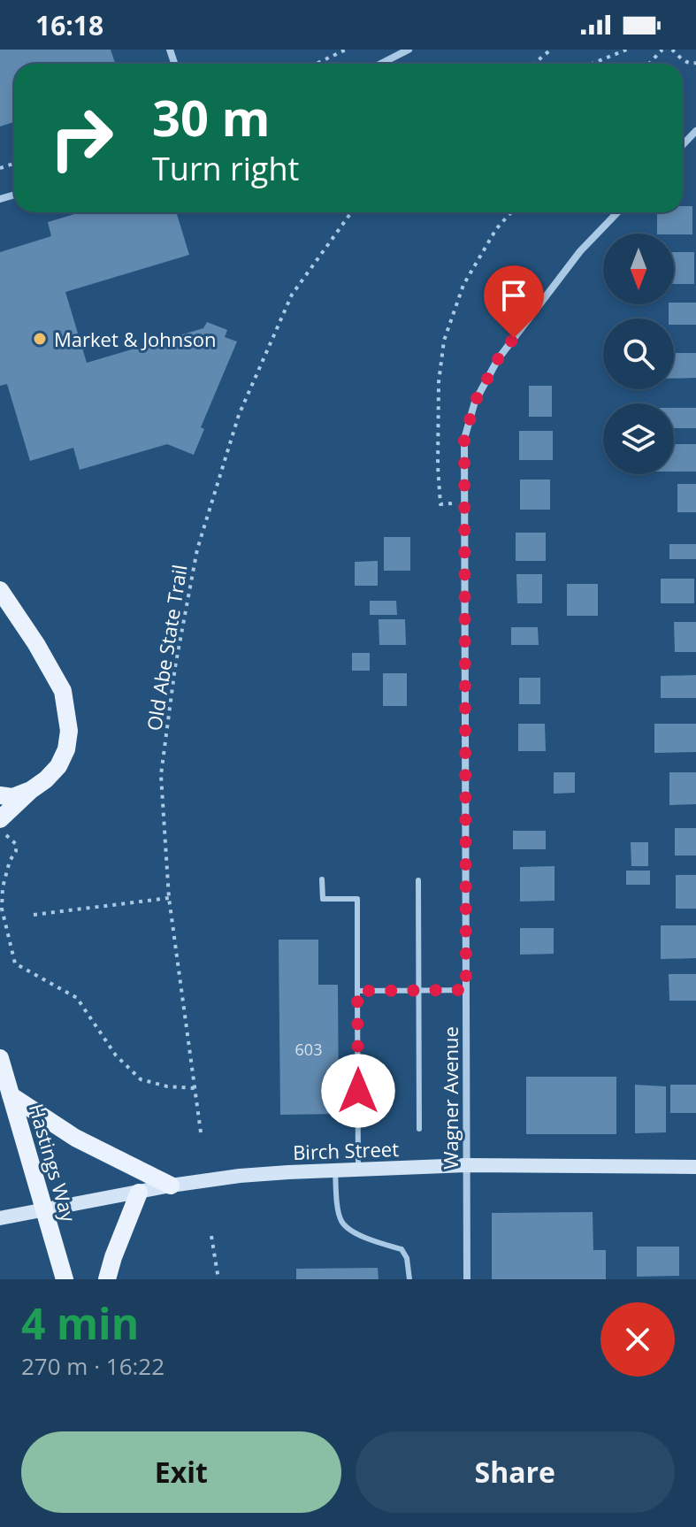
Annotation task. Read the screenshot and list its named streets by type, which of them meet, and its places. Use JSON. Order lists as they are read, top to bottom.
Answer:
{
  "streets": {
    "main road": ["Birch Street", "Hastings Way"],
    "street": ["Wagner Avenue"],
    "path": ["Old Abe State Trail"]
  },
  "crossings": [
    ["Wagner Avenue", "Birch Street"],
    ["Birch Street", "Hastings Way"]
  ],
  "places": ["Market & Johnson"],
  "house_numbers": ["603"],
  "north": "bottom",
  "page": {
    "status": "16:18",
    "turn": ["30 m", "Turn right"],
    "heading": ["4 min", "270 m · 16:22"],
    "buttons": ["Exit", "Share"]
  }
}
